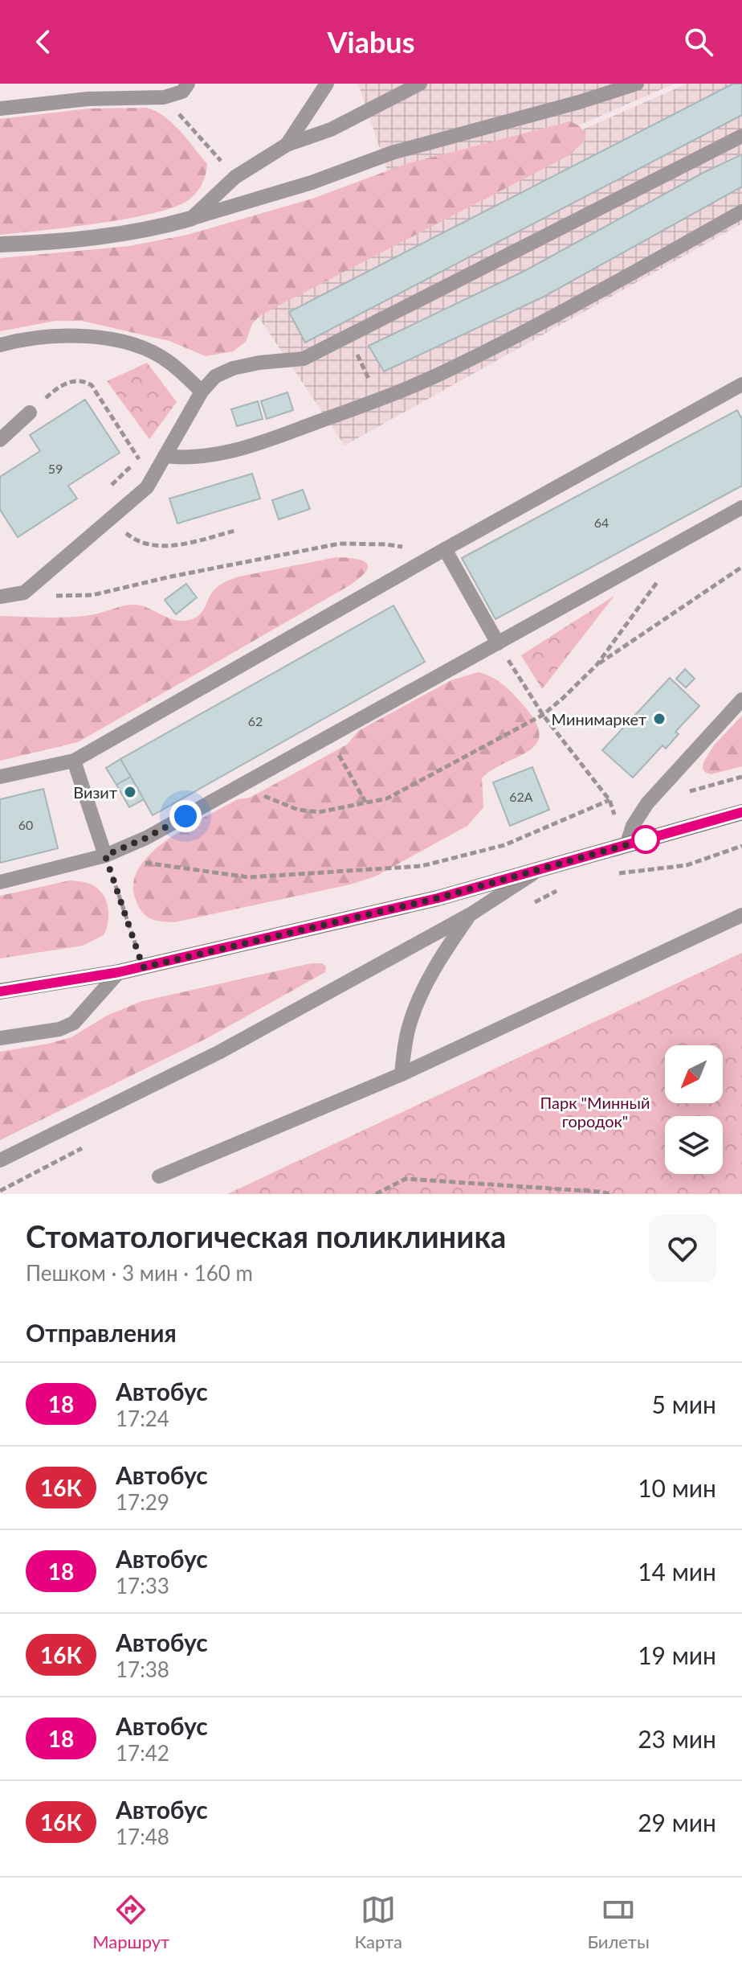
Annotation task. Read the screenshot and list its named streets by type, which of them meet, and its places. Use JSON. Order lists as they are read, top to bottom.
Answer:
{
  "parks": ["Парк \"Минный городок\""],
  "places": ["Минимаркет", "Визит"],
  "lines": ["bus line 18"],
  "house_numbers": [
    "59",
    "64",
    "62",
    "62А",
    "60"
  ],
  "north": "bottom left",
  "page": {
    "header": "Viabus",
    "heading": [
      ["Стоматологическая поликлиника", "Пешком · 3 мин · 160 m"],
      "Отправления"
    ],
    "list": [
      {
        "mark": "18",
        "name": "Автобус",
        "note": "17:24",
        "value": "5 мин"
      },
      {
        "mark": "16К",
        "name": "Автобус",
        "note": "17:29",
        "value": "10 мин"
      },
      {
        "mark": "18",
        "name": "Автобус",
        "note": "17:33",
        "value": "14 мин"
      },
      {
        "mark": "16К",
        "name": "Автобус",
        "note": "17:38",
        "value": "19 мин"
      },
      {
        "mark": "18",
        "name": "Автобус",
        "note": "17:42",
        "value": "23 мин"
      },
      {
        "mark": "16К",
        "name": "Автобус",
        "note": "17:48",
        "value": "29 мин"
      }
    ],
    "tabs": ["Маршрут", "Карта", "Билеты"]
  }
}
